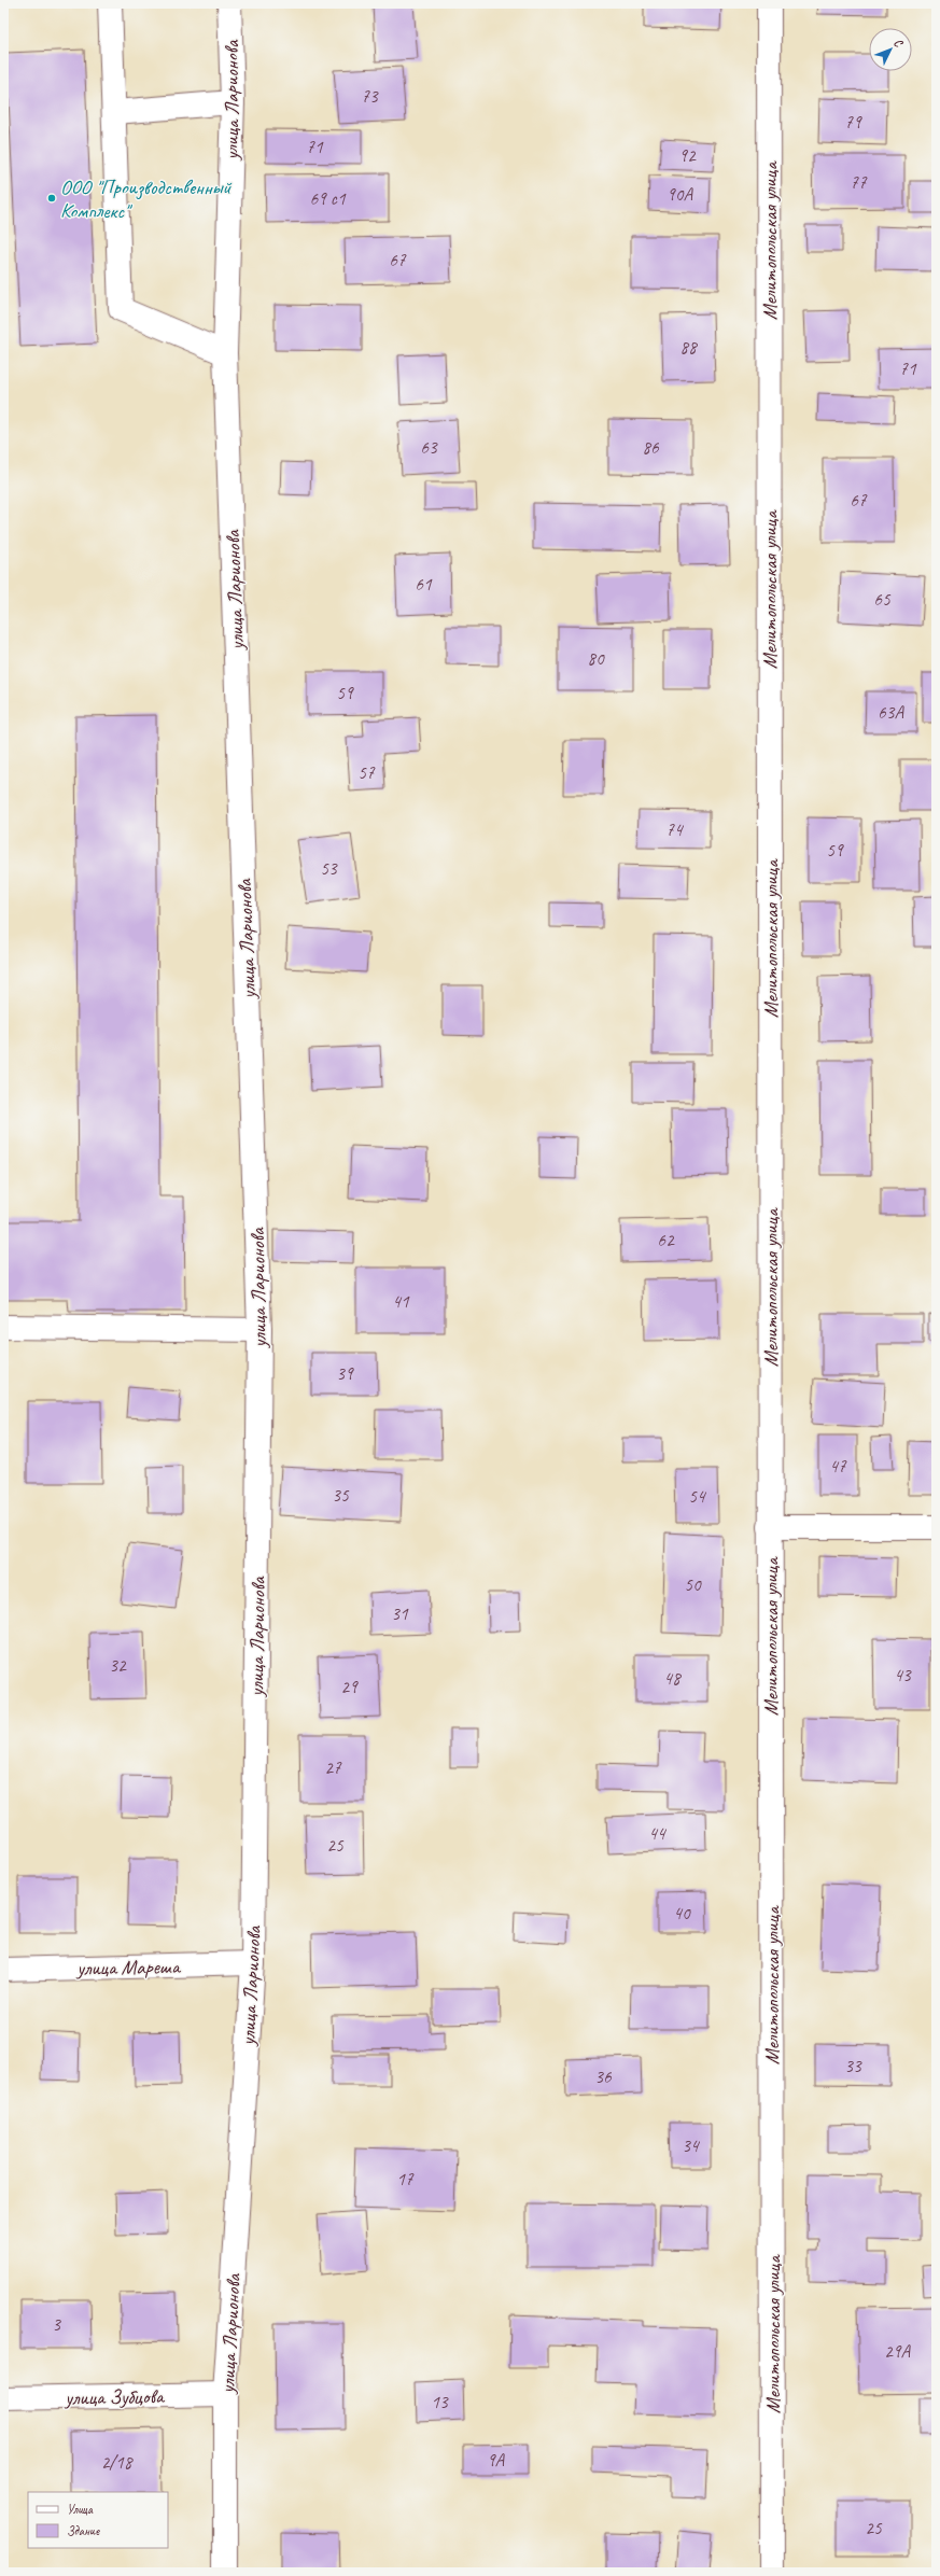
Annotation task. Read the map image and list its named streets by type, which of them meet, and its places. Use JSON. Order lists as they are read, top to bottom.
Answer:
{
  "streets": {
    "street": [
      "улица Ларионова",
      "Мелитопольская улица",
      "улица Мареша",
      "улица Зубцова"
    ]
  },
  "crossings": [
    ["улица Ларионова", "улица Мареша"],
    ["улица Ларионова", "улица Зубцова"]
  ],
  "places": ["ООО \"Производственный Комплекс\""],
  "house_numbers": [
    "73",
    "79",
    "71",
    "92",
    "77",
    "90А",
    "69 с1",
    "67",
    "88",
    "71",
    "63",
    "86",
    "67",
    "61",
    "65",
    "80",
    "59",
    "63А",
    "57",
    "74",
    "59",
    "53",
    "62",
    "41",
    "39",
    "47",
    "35",
    "54",
    "50",
    "31",
    "32",
    "43",
    "48",
    "29",
    "27",
    "44",
    "25",
    "40",
    "33",
    "36",
    "34",
    "17",
    "3",
    "29А",
    "13",
    "9А",
    "2/18",
    "25"
  ],
  "legend": ["Улица", "Здание"],
  "north": "top right"
}
